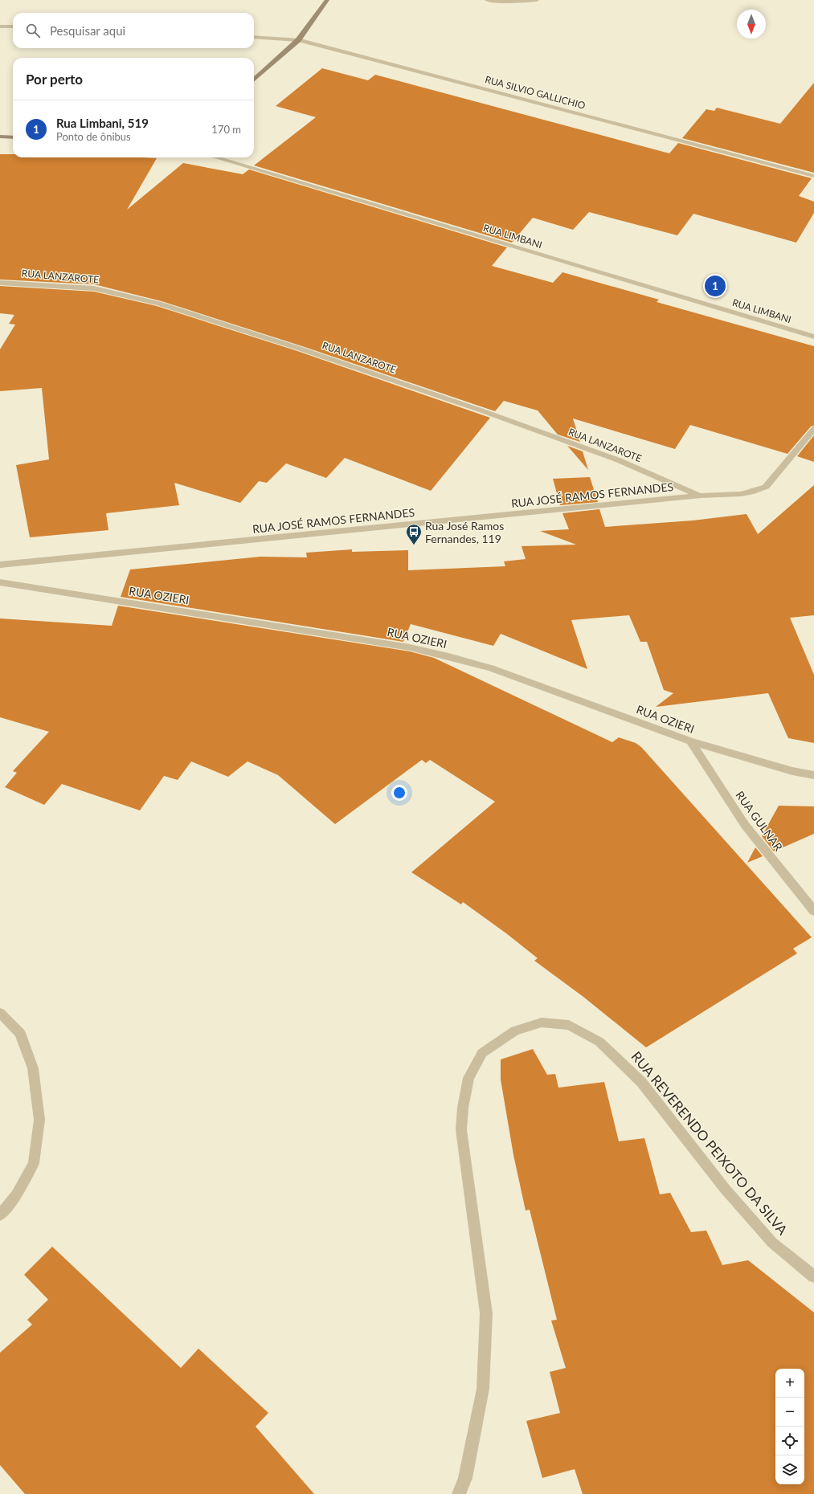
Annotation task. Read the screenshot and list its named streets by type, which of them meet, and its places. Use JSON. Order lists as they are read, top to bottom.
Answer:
{
  "streets": {
    "street": [
      "RUA SILVIO GALLICHIO",
      "RUA LIMBANI",
      "RUA LANZAROTE",
      "RUA JOSÉ RAMOS FERNANDES",
      "RUA OZIERI",
      "RUA GULNAR",
      "RUA REVERENDO PEIXOTO DA SILVA"
    ]
  },
  "crossings": [
    ["RUA LANZAROTE", "RUA JOSÉ RAMOS FERNANDES"],
    ["RUA OZIERI", "RUA GULNAR"]
  ],
  "places": {
    "bus stop": ["Rua José Ramos Fernandes, 119"]
  },
  "north": "bottom",
  "page": {
    "search": "Pesquisar aqui",
    "heading": "Por perto",
    "list": [
      {
        "mark": "1",
        "name": "Rua Limbani, 519",
        "note": "Ponto de ônibus",
        "value": "170 m"
      }
    ],
    "pins": "1",
    "map_buttons": ["+", "−"]
  }
}
